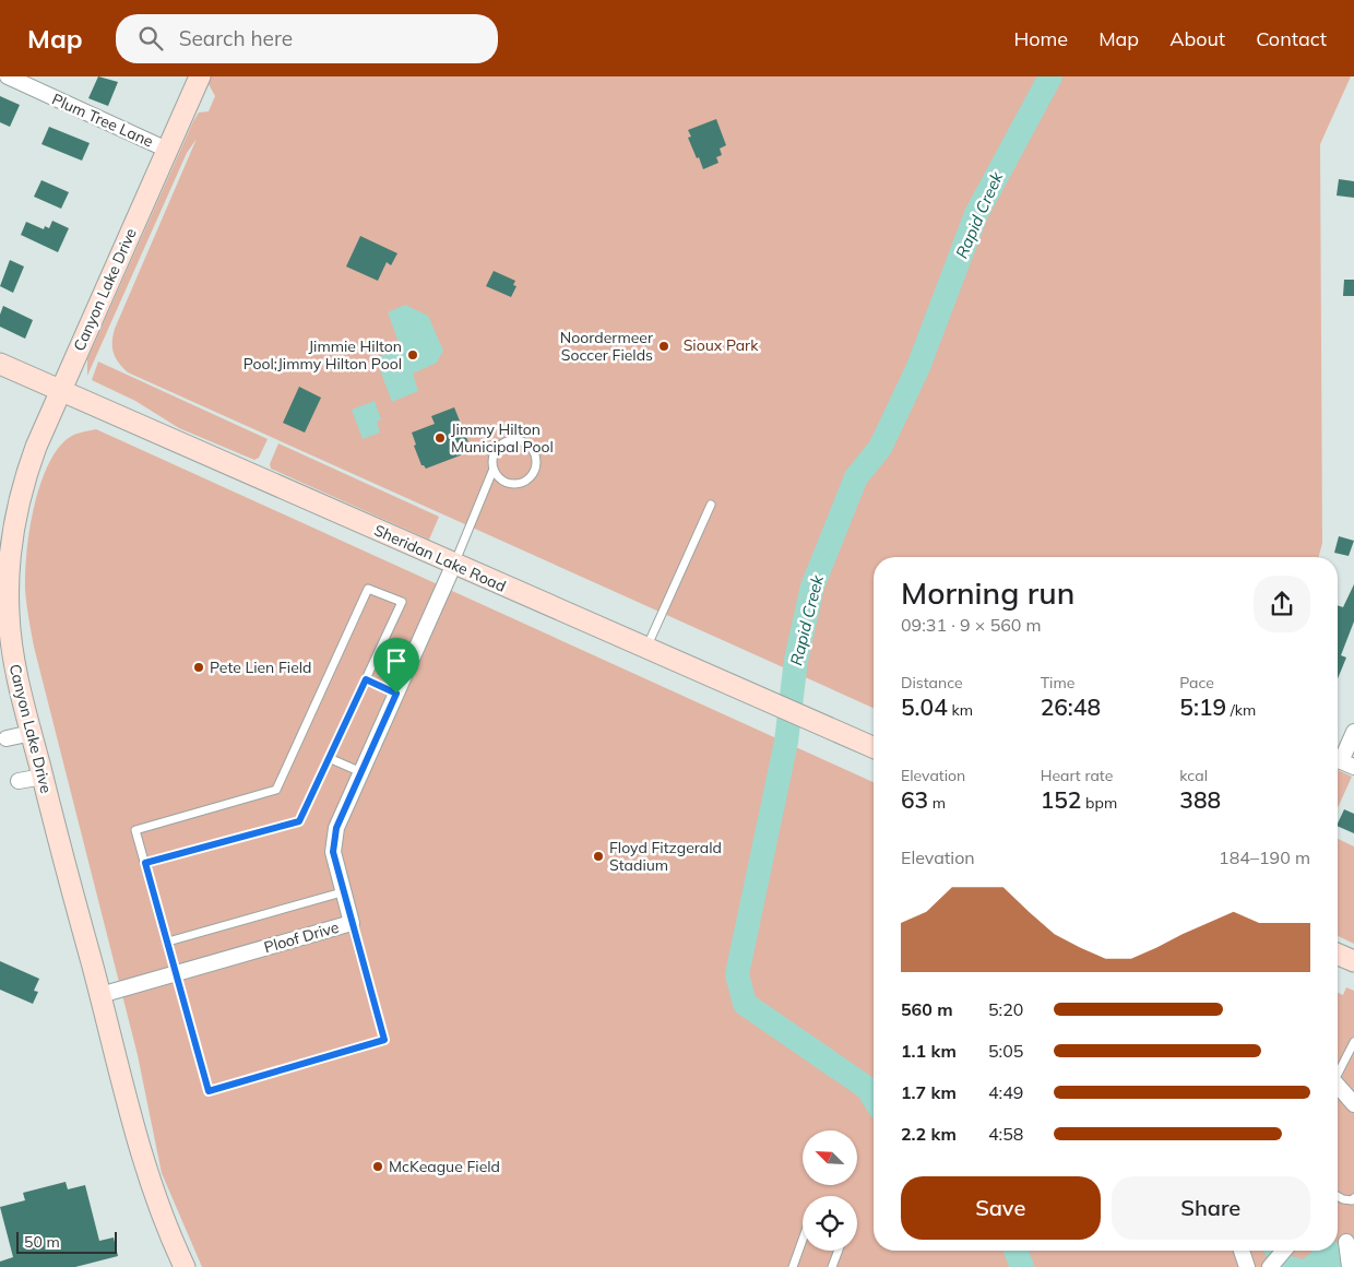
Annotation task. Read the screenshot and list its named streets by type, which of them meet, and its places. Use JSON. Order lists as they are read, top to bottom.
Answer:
{
  "streets": {
    "street": [
      "Plum Tree Lane",
      "Canyon Lake Drive",
      "Sheridan Lake Road",
      "Ploof Drive"
    ]
  },
  "crossings": [
    ["Plum Tree Lane", "Canyon Lake Drive"],
    ["Canyon Lake Drive", "Sheridan Lake Road"],
    ["Canyon Lake Drive", "Ploof Drive"],
    ["Sheridan Lake Road", "Ploof Drive"]
  ],
  "water": ["Rapid Creek"],
  "parks": ["Sioux Park"],
  "places": [
    "Noordermeer Soccer Fields",
    "Jimmie Hilton Pool;Jimmy Hilton Pool",
    "Jimmy Hilton Municipal Pool",
    "Pete Lien Field",
    "Floyd Fitzgerald Stadium",
    "McKeague Field"
  ],
  "scale_bar": "50 m",
  "north": "top left",
  "page": {
    "header": "Map",
    "search": "Search here",
    "nav": [
      "Home",
      "Map",
      "About",
      "Contact"
    ],
    "heading": ["Morning run", "09:31 · 9 × 560 m"],
    "stats": [
      ["Distance", "5.04 km"],
      ["Time", "26:48"],
      ["Pace", "5:19 /km"],
      ["Elevation", "63 m"],
      ["Heart rate", "152 bpm"],
      ["kcal", "388"]
    ],
    "chart": ["Elevation", "184–190 m"],
    "list": [
      {
        "name": "560 m",
        "note": "5:20"
      },
      {
        "name": "1.1 km",
        "note": "5:05"
      },
      {
        "name": "1.7 km",
        "note": "4:49"
      },
      {
        "name": "2.2 km",
        "note": "4:58"
      }
    ],
    "buttons": ["Save", "Share"],
    "scale": "50 m"
  }
}
